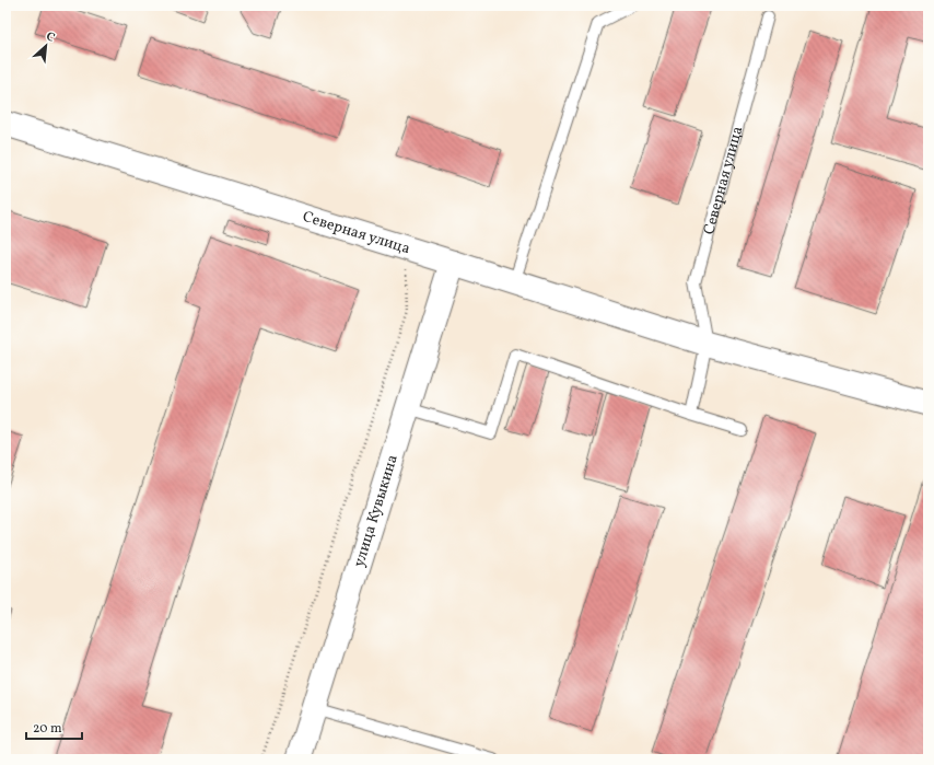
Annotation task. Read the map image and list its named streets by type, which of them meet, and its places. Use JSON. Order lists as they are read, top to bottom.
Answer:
{
  "streets": {
    "main road": ["Северная улица", "улица Кувыкина"]
  },
  "crossings": [
    ["Северная улица", "улица Кувыкина"]
  ],
  "scale_bar": "20 m",
  "north": "top right"
}
